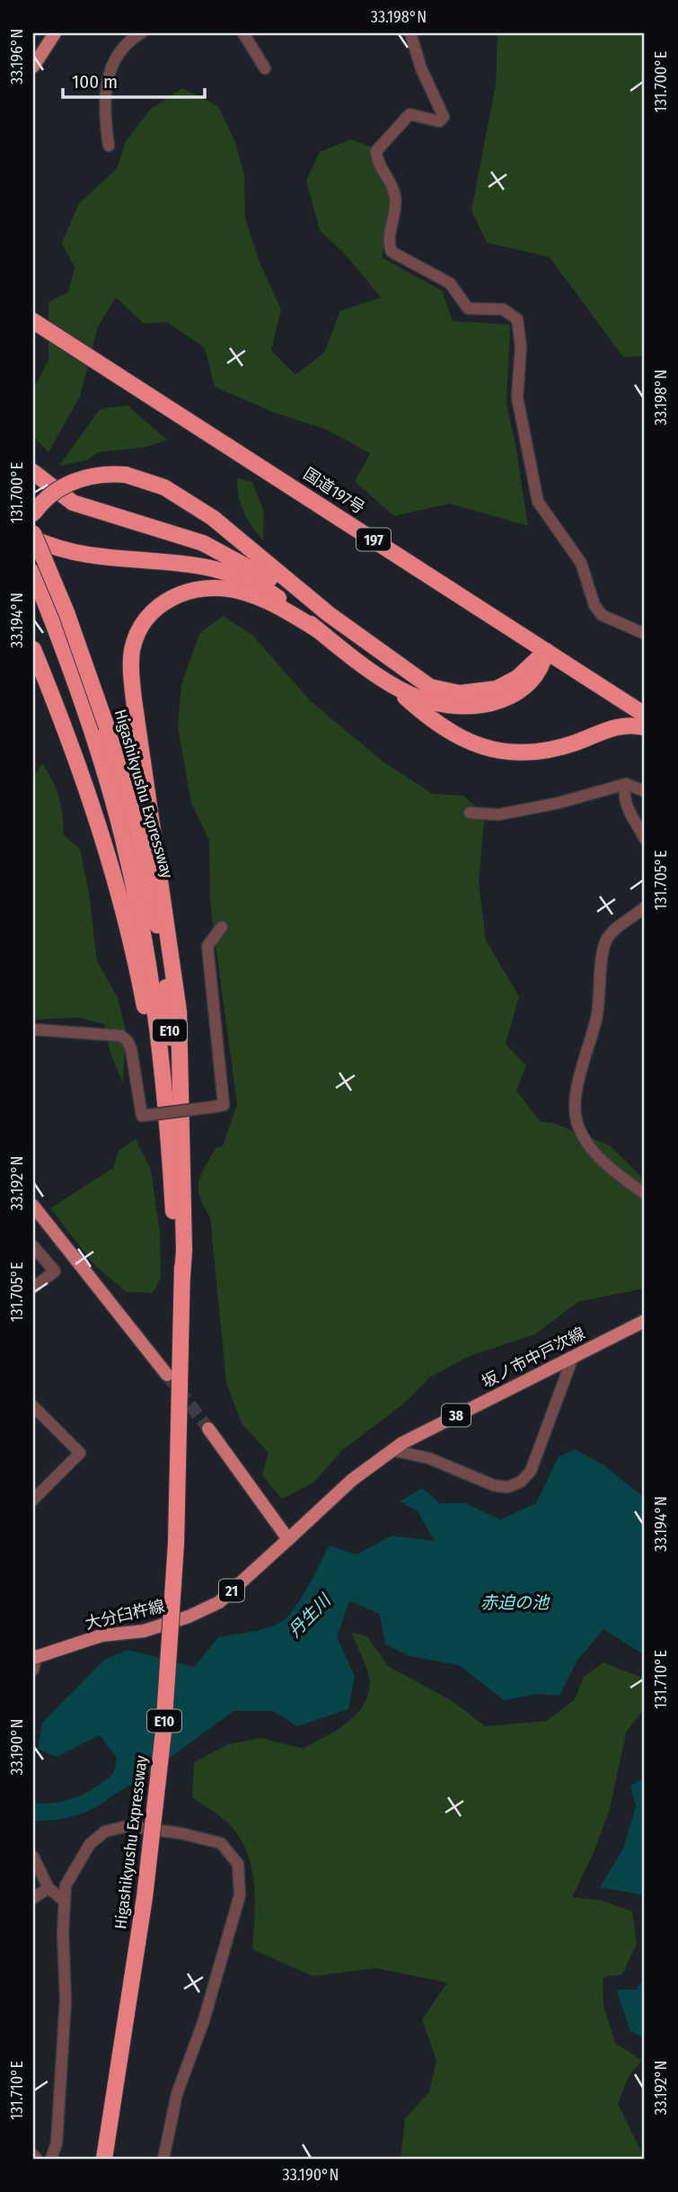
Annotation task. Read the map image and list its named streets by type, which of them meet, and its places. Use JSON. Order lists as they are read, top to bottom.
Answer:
{
  "streets": {
    "highway": [
      "国道197号",
      "197",
      "Higashikyushu Expressway",
      "E10"
    ],
    "main road": [
      "坂ノ市中戸次線",
      "38",
      "21",
      "大分臼杵線"
    ]
  },
  "crossings": [
    ["坂ノ市中戸次線", "大分臼杵線"]
  ],
  "water": ["赤迫の池", "丹生川"],
  "scale_bar": "100 m",
  "coordinates": [
    "33.198°N",
    "33.196°N",
    "131.700°E",
    "33.194°N",
    "131.705°E",
    "33.192°N",
    "131.710°E",
    "33.190°N"
  ]
}
